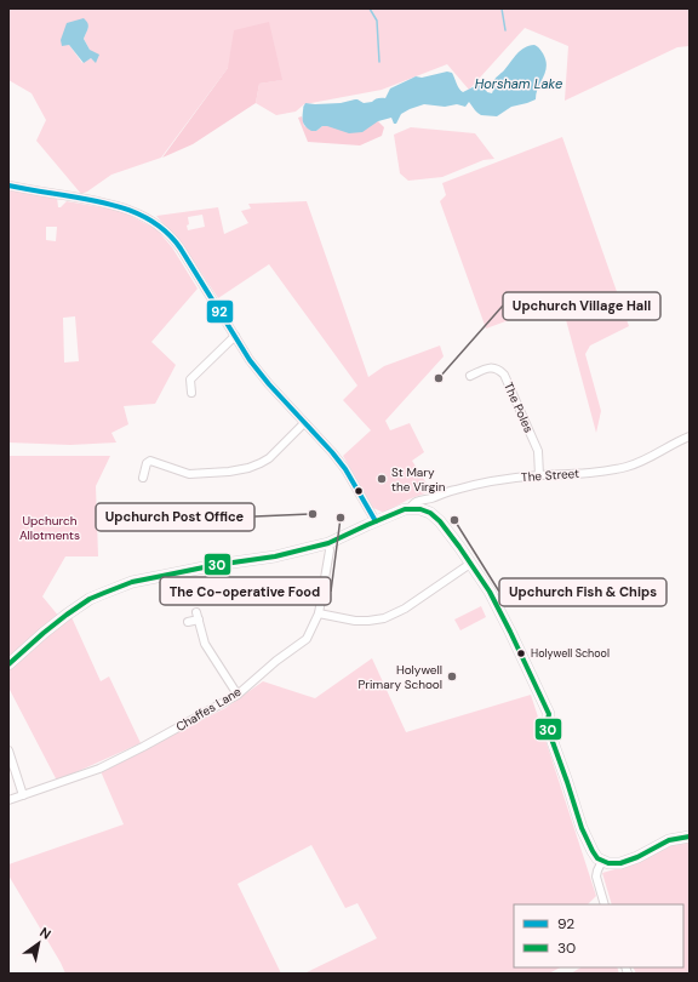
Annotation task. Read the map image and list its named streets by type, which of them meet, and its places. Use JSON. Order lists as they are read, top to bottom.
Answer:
{
  "streets": {
    "street": ["The Poles", "The Street", "Chaffes Lane"]
  },
  "crossings": [
    ["The Poles", "The Street"]
  ],
  "water": ["Horsham Lake"],
  "parks": ["Upchurch Allotments"],
  "places": [
    "Upchurch Village Hall",
    "St Mary the Virgin",
    "Upchurch Post Office",
    "The Co-operative Food",
    "Upchurch Fish & Chips",
    "Holywell School",
    "Holywell Primary School"
  ],
  "lines": ["transit line 92", "transit line 30"],
  "legend": ["92", "30"],
  "north": "top right"
}
